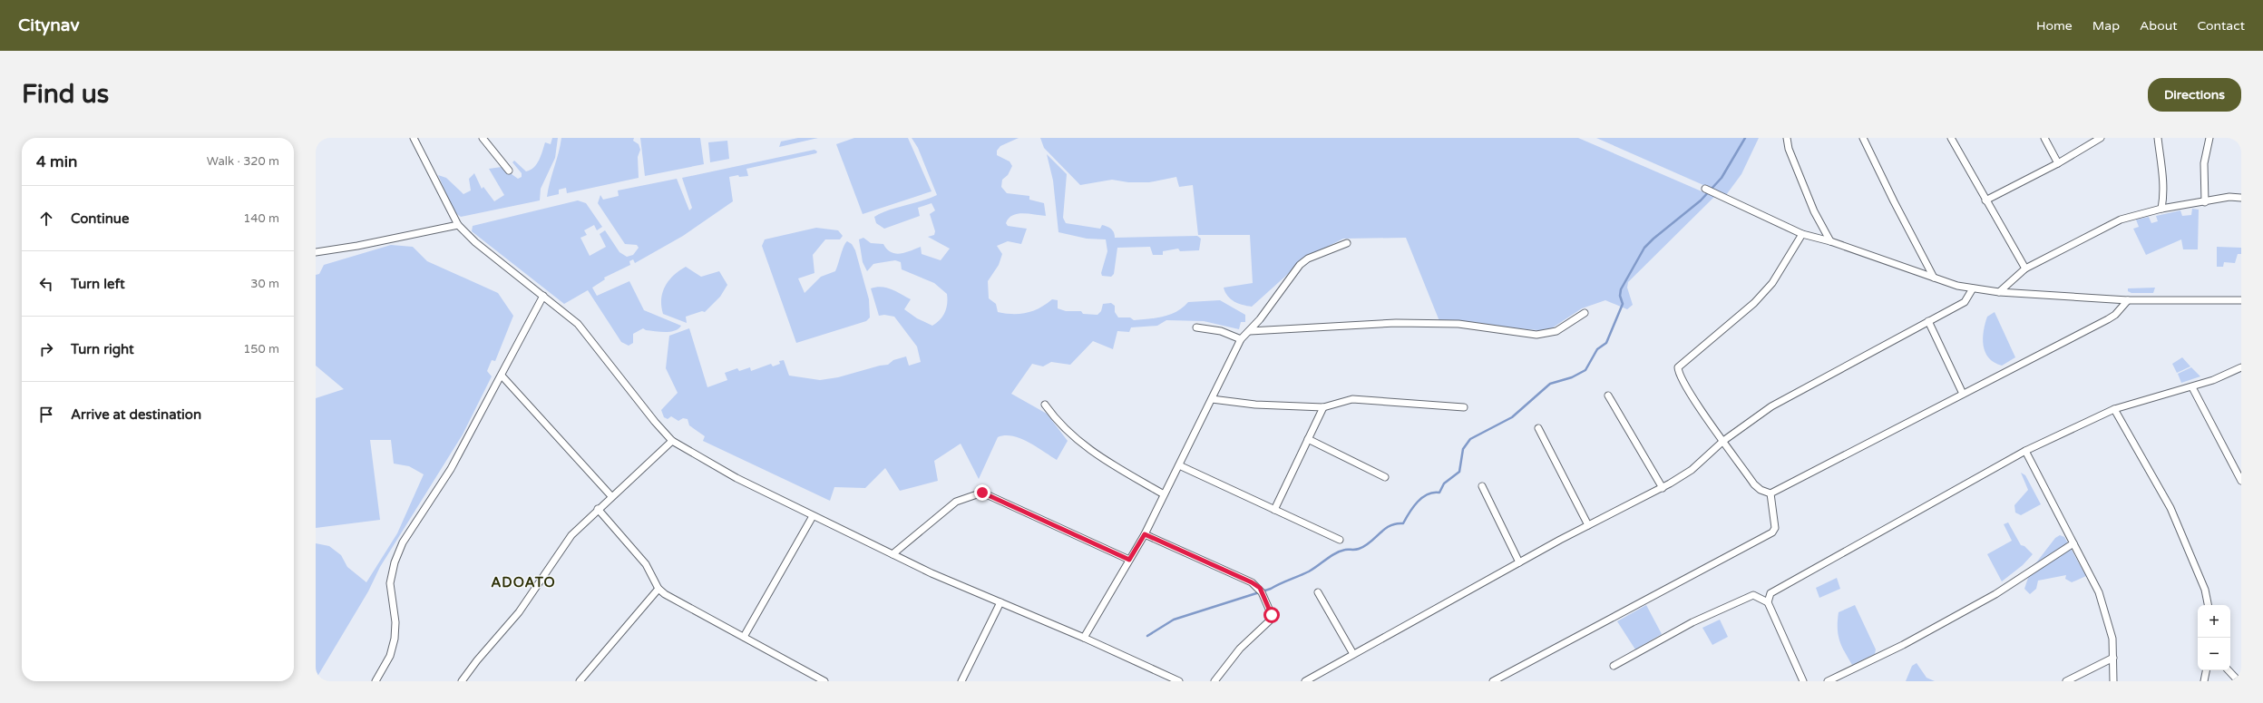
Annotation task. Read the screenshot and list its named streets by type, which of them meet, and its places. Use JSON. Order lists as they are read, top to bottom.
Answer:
{
  "districts": ["ADOATO"],
  "page": {
    "header": "Citynav",
    "nav": [
      "Home",
      "Map",
      "About",
      "Contact"
    ],
    "buttons": "Directions",
    "title": "Find us",
    "heading": ["4 min", "Walk · 320 m"],
    "list": [
      ["Continue", "140 m"],
      ["Turn left", "30 m"],
      ["Turn right", "150 m"],
      "Arrive at destination"
    ],
    "map_buttons": ["+", "−"]
  }
}
